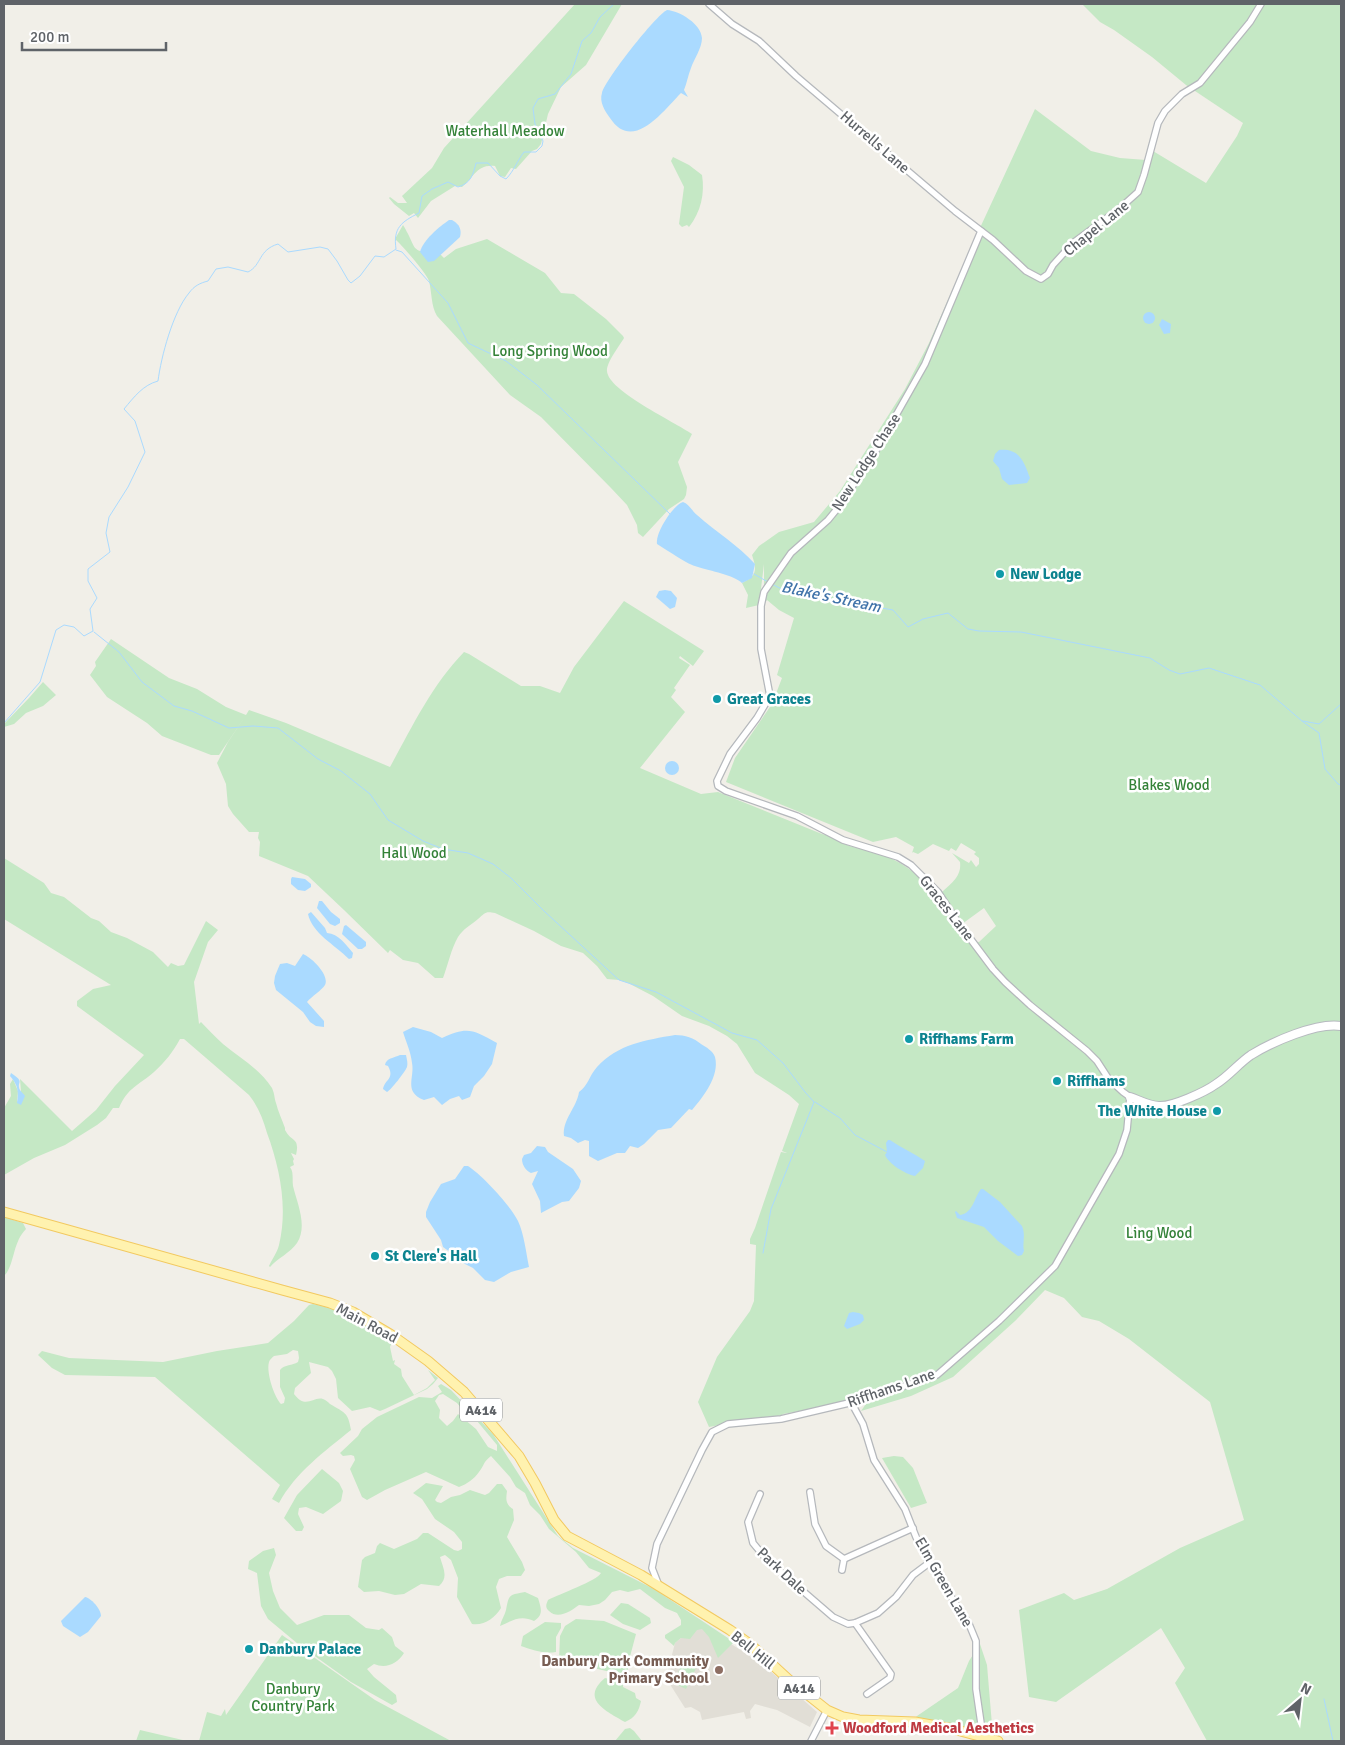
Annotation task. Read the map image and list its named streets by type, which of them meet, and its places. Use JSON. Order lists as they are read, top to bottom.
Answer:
{
  "streets": {
    "main road": ["Main Road", "A414", "Bell Hill"],
    "street": [
      "Hurrells Lane",
      "Chapel Lane",
      "New Lodge Chase",
      "Graces Lane",
      "Riffhams Lane",
      "Park Dale",
      "Elm Green Lane"
    ]
  },
  "crossings": [
    ["Hurrells Lane", "Chapel Lane"],
    ["Hurrells Lane", "New Lodge Chase"],
    ["New Lodge Chase", "Graces Lane"],
    ["Graces Lane", "Riffhams Lane"],
    ["Main Road", "Bell Hill"],
    ["Riffhams Lane", "Elm Green Lane"],
    ["A414", "Elm Green Lane"],
    ["A414", "Bell Hill"],
    ["Elm Green Lane", "Bell Hill"]
  ],
  "water": ["Blake's Stream"],
  "parks": [
    "Waterhall Meadow",
    "Long Spring Wood",
    "Blakes Wood",
    "Hall Wood",
    "Ling Wood",
    "Danbury Country Park"
  ],
  "places": {
    "other": [
      "New Lodge",
      "Great Graces",
      "Riffhams Farm",
      "Riffhams",
      "The White House",
      "St Clere's Hall",
      "Danbury Palace",
      "Danbury Park Community Primary School"
    ],
    "health": ["Woodford Medical Aesthetics"]
  },
  "scale_bar": "200 m",
  "north": "top right"
}
